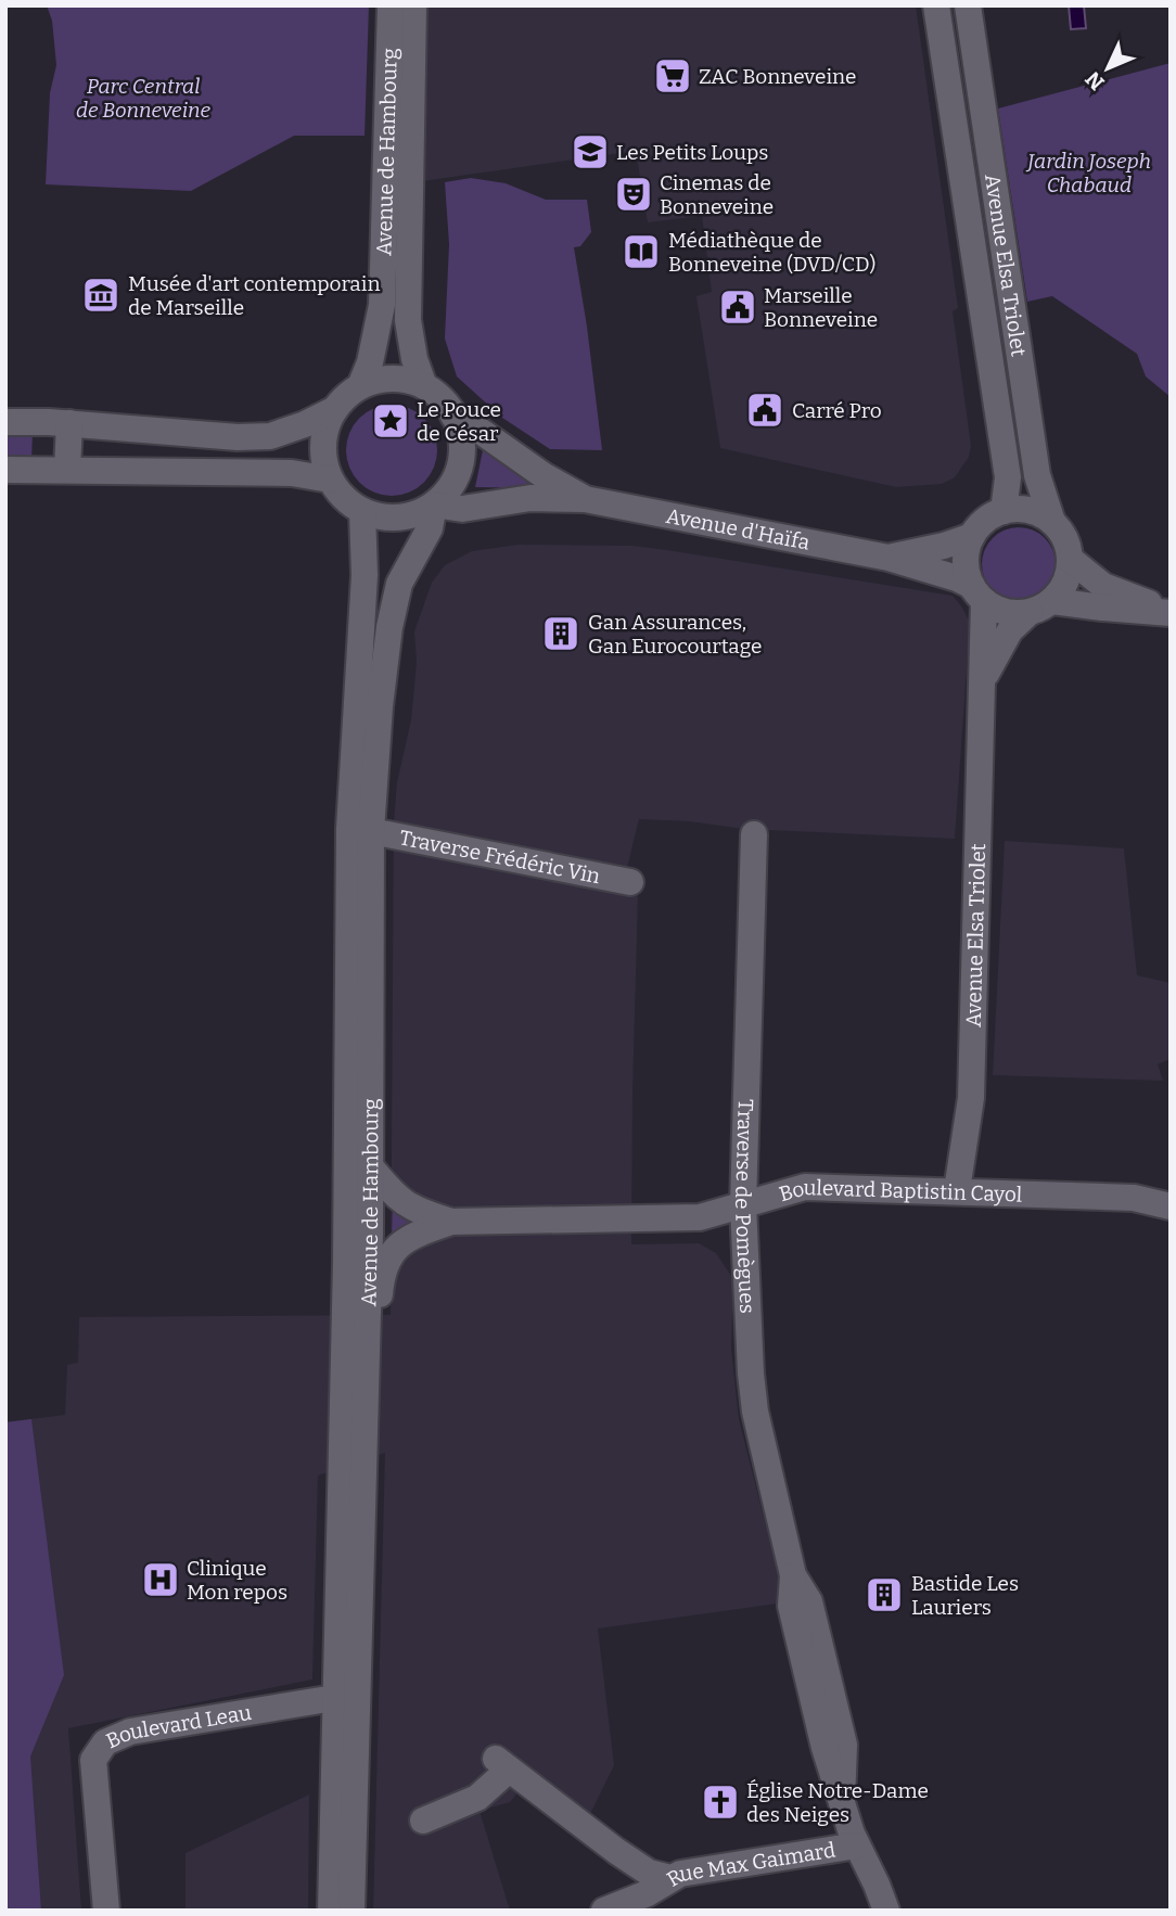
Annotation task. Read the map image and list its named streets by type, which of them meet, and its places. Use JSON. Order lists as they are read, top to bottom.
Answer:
{
  "streets": {
    "street": [
      "Avenue de Hambourg",
      "Avenue Elsa Triolet",
      "Avenue d'Haïfa",
      "Traverse Frédéric Vin",
      "Boulevard Baptistin Cayol",
      "Traverse de Pomègues",
      "Boulevard Leau",
      "Rue Max Gaimard"
    ]
  },
  "crossings": [
    ["Avenue de Hambourg", "Avenue d'Haïfa"],
    ["Avenue de Hambourg", "Traverse Frédéric Vin"],
    ["Avenue de Hambourg", "Boulevard Baptistin Cayol"],
    ["Avenue de Hambourg", "Boulevard Leau"],
    ["Avenue Elsa Triolet", "Avenue d'Haïfa"],
    ["Avenue Elsa Triolet", "Boulevard Baptistin Cayol"],
    ["Boulevard Baptistin Cayol", "Traverse de Pomègues"],
    ["Traverse de Pomègues", "Rue Max Gaimard"]
  ],
  "parks": ["Parc Central de Bonneveine", "Jardin Joseph Chabaud"],
  "places": {
    "supermarket": ["ZAC Bonneveine"],
    "school or university": ["Les Petits Loups"],
    "theatre": ["Cinemas de Bonneveine"],
    "library": ["Médiathèque de Bonneveine (DVD/CD)"],
    "museum": ["Musée d'art contemporain de Marseille"],
    "public building": ["Marseille Bonneveine", "Carré Pro"],
    "place": ["Le Pouce de César"],
    "building": ["Gan Assurances, Gan Eurocourtage", "Bastide Les Lauriers"],
    "hospital": ["Clinique Mon repos"],
    "church": ["Église Notre-Dame des Neiges"]
  },
  "north": "bottom left"
}
